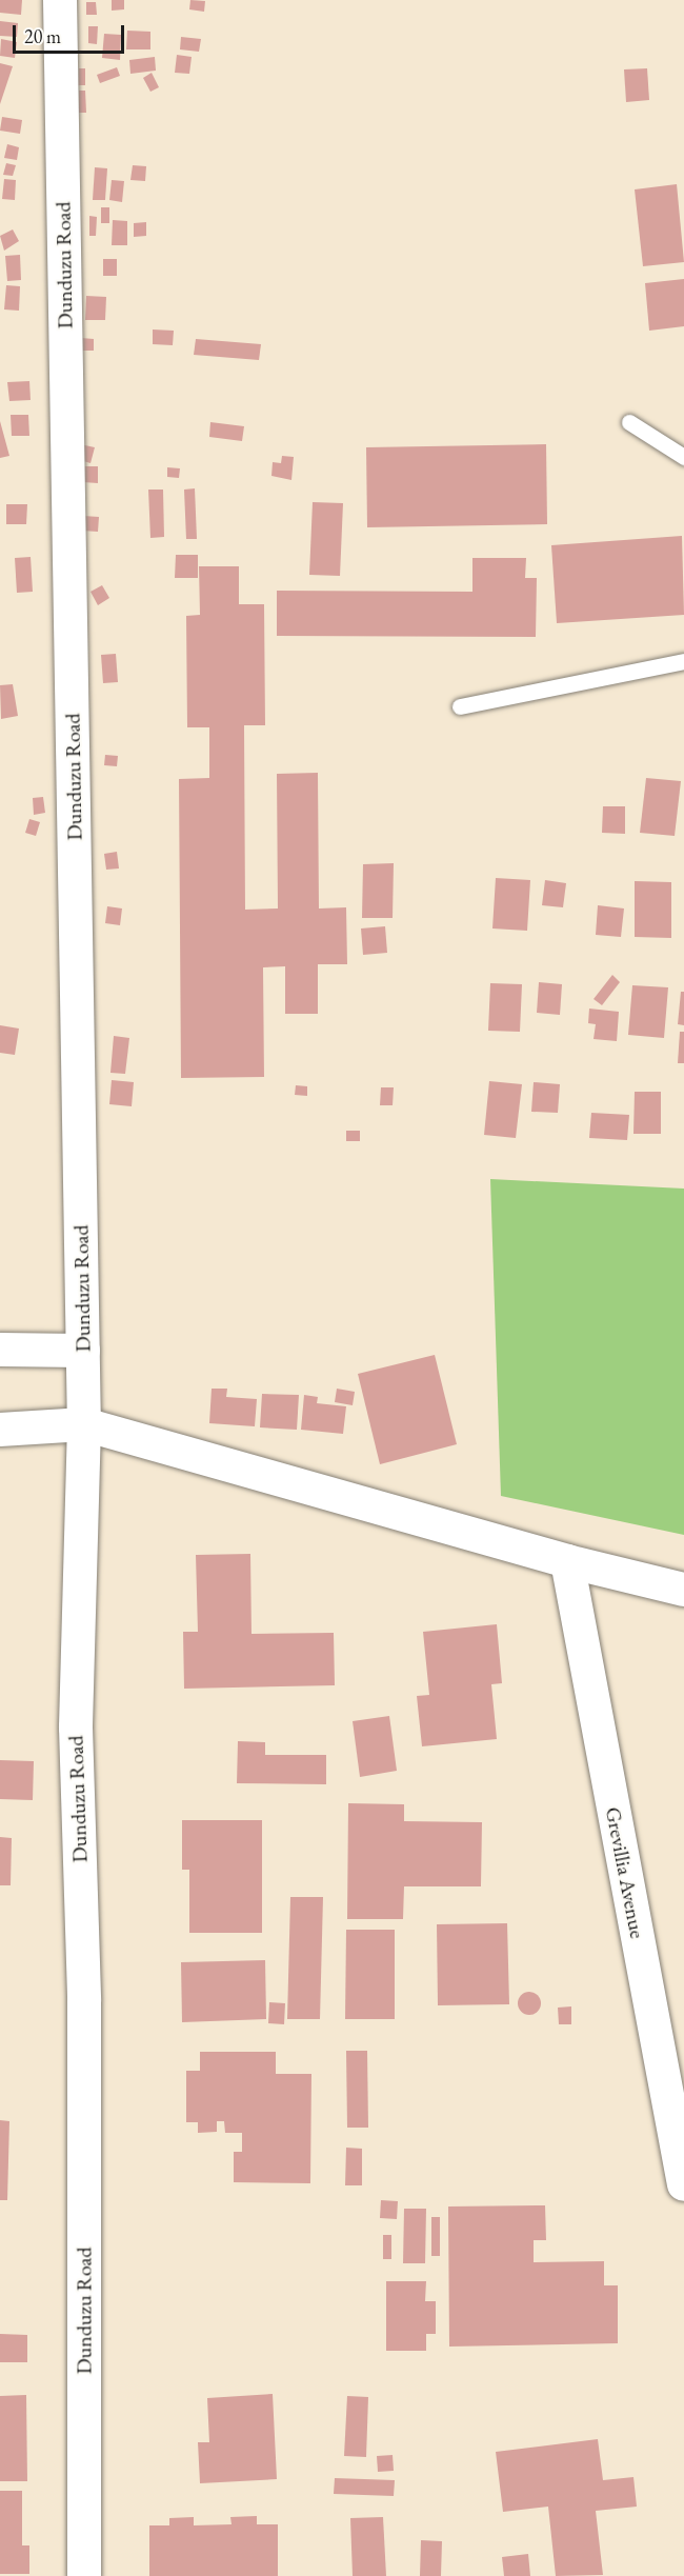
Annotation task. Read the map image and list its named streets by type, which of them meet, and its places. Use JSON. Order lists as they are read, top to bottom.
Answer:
{
  "streets": {
    "street": ["Dunduzu Road", "Grevillia Avenue"]
  },
  "scale_bar": "20 m"
}
